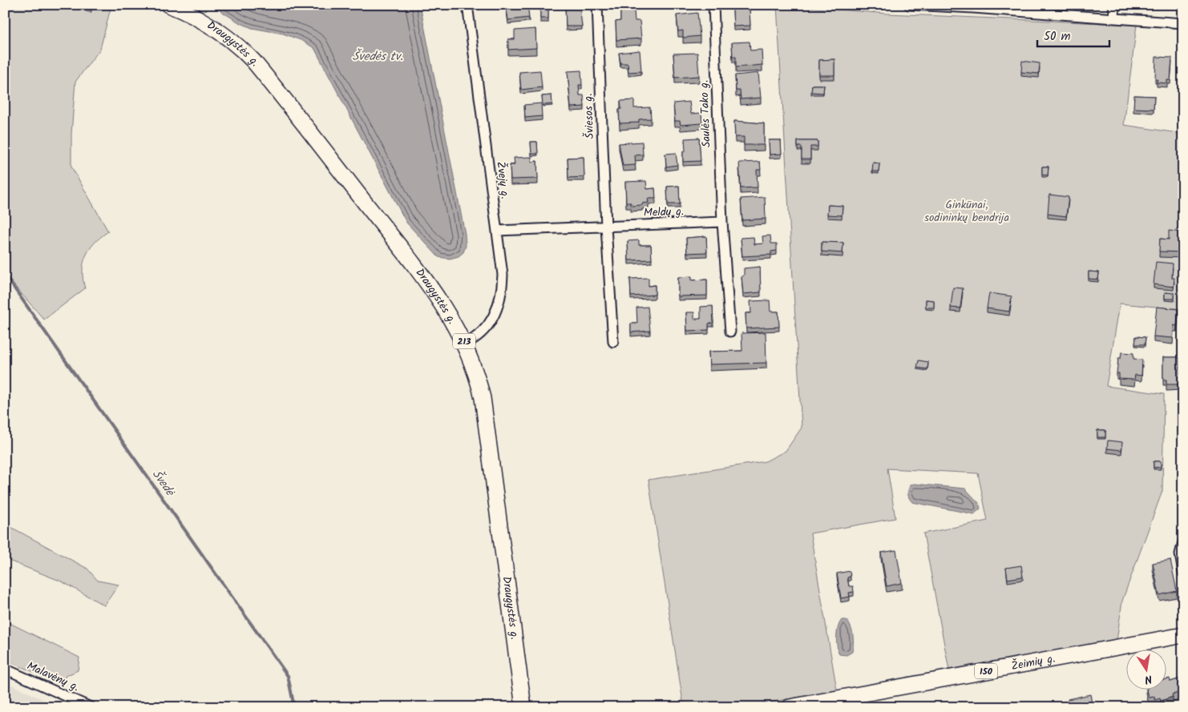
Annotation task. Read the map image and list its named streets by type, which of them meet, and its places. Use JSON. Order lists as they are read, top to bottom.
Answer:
{
  "streets": {
    "main road": [
      "Draugystės g.",
      "213",
      "Žeimių g.",
      "150"
    ],
    "street": [
      "Saulės Tako g.",
      "Šviesos g.",
      "Žvejų g.",
      "Meldų g.",
      "Malavėnų g."
    ]
  },
  "crossings": [
    ["Draugystės g.", "Žvejų g."],
    ["Saulės Tako g.", "Meldų g."],
    ["Šviesos g.", "Meldų g."],
    ["Žvejų g.", "Meldų g."]
  ],
  "water": ["Švedės tv.", "Švedė"],
  "parks": ["Ginkūnai, sodininkų bendrija"],
  "scale_bar": "50 m",
  "north": "bottom"
}
